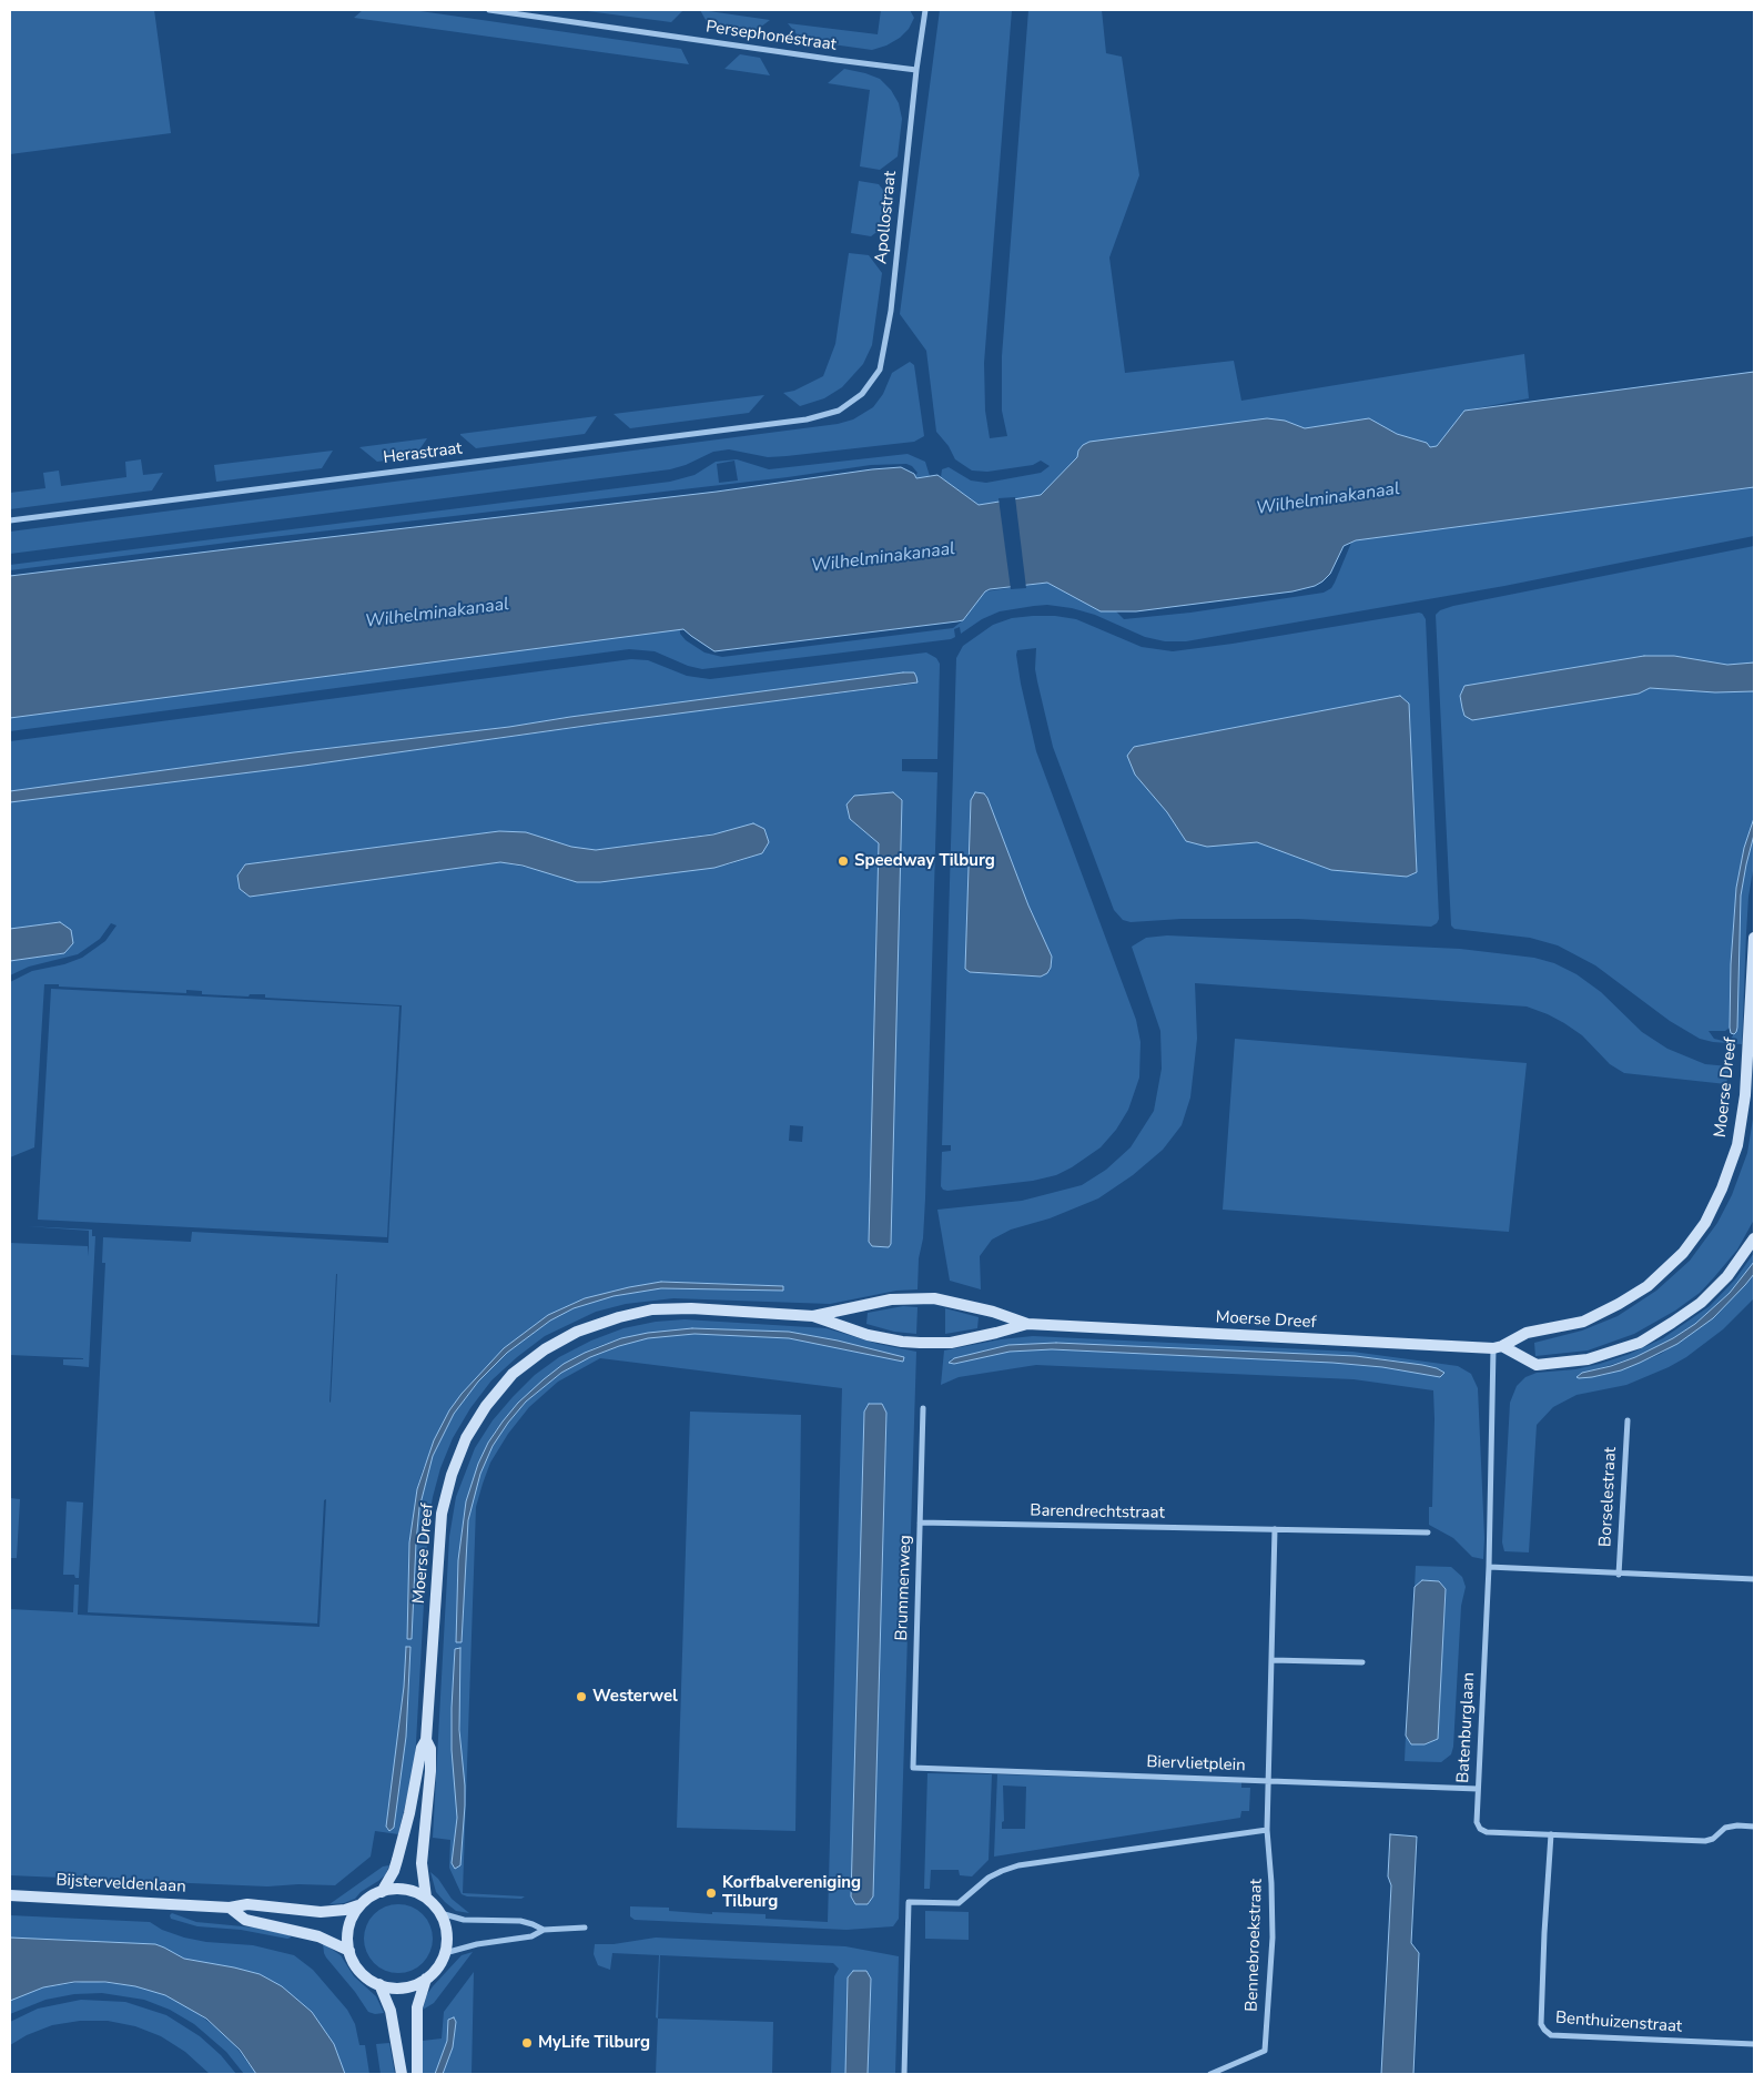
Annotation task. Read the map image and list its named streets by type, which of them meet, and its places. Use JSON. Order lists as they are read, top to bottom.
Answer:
{
  "streets": {
    "street": [
      "Persephonéstraat",
      "Apollostraat",
      "Herastraat",
      "Moerse Dreef",
      "Borselestraat",
      "Barendrechtstraat",
      "Brummenweg",
      "Batenburglaan",
      "Biervlietplein",
      "Bijsterveldenlaan",
      "Bennebroekstraat",
      "Benthuizenstraat"
    ]
  },
  "crossings": [
    ["Persephonéstraat", "Apollostraat"],
    ["Apollostraat", "Herastraat"],
    ["Moerse Dreef", "Batenburglaan"],
    ["Moerse Dreef", "Bijsterveldenlaan"],
    ["Barendrechtstraat", "Brummenweg"],
    ["Brummenweg", "Biervlietplein"],
    ["Batenburglaan", "Biervlietplein"],
    ["Batenburglaan", "Benthuizenstraat"],
    ["Biervlietplein", "Bennebroekstraat"]
  ],
  "water": ["Wilhelminakanaal"],
  "places": [
    "Speedway Tilburg",
    "Westerwel",
    "Korfbalvereniging Tilburg",
    "MyLife Tilburg"
  ]
}
